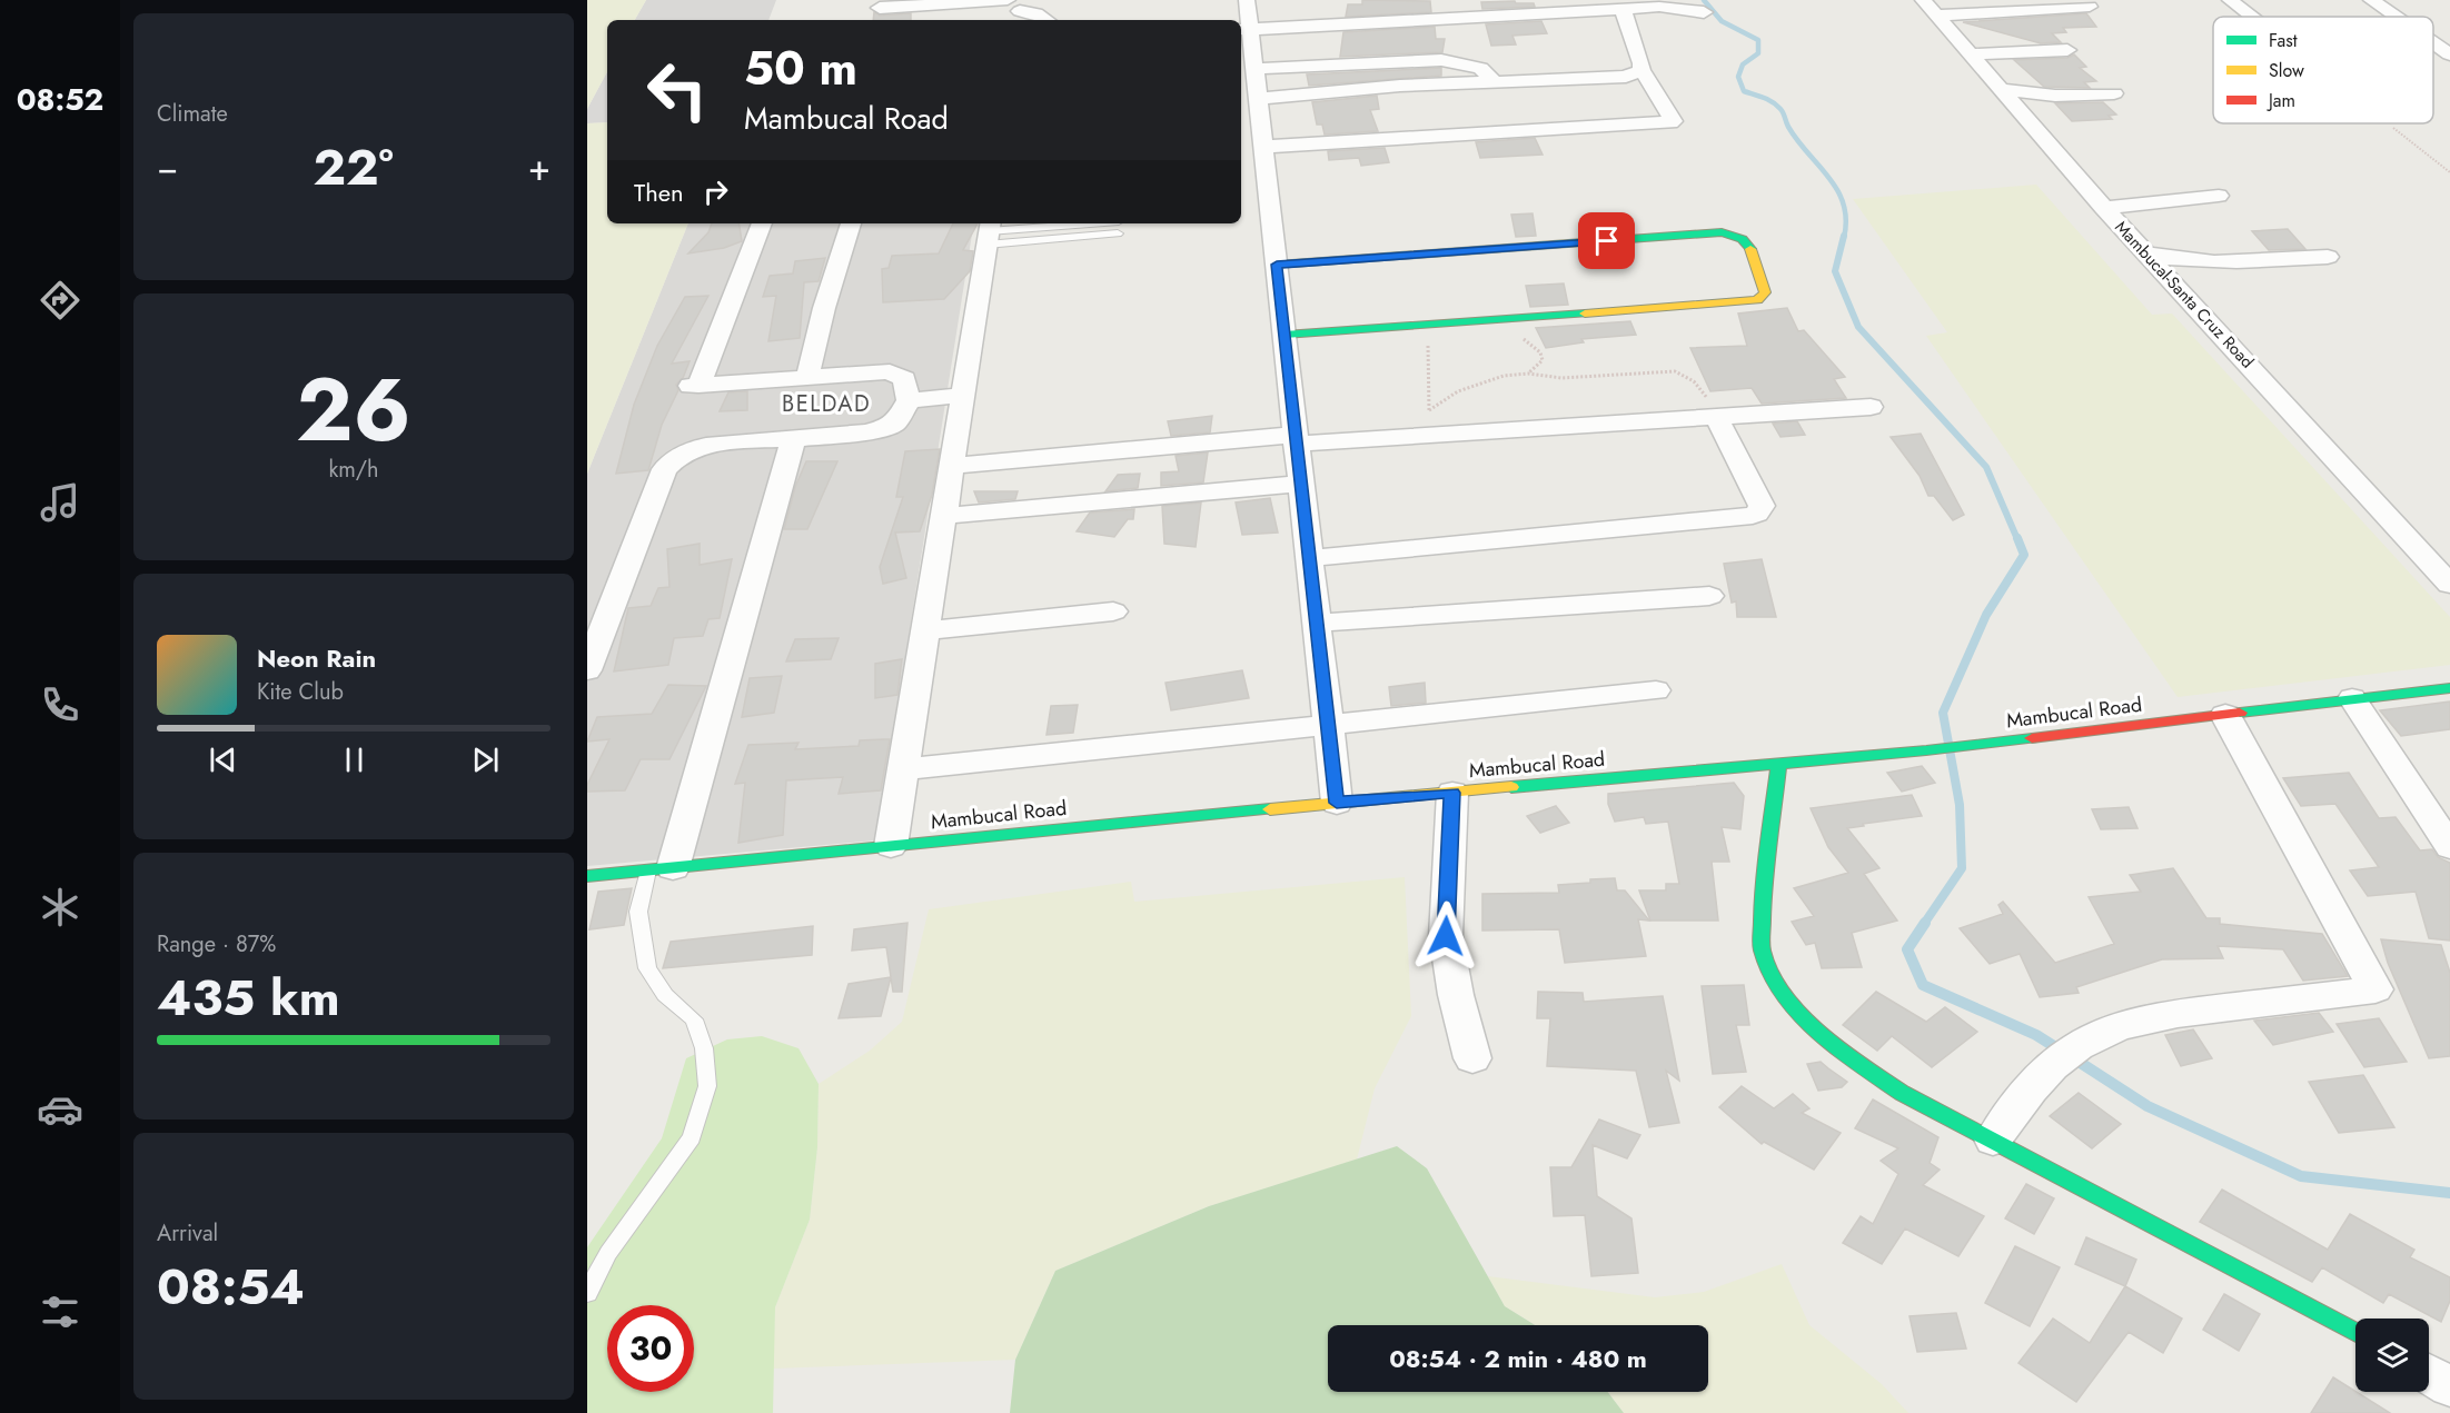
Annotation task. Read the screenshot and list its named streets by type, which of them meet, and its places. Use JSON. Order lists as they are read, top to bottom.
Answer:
{
  "streets": {
    "street": ["Mambucal-Santa Cruz Road", "Mambucal Road"]
  },
  "districts": ["BELDAD"],
  "legend": ["Fast", "Slow", "Jam"],
  "page": {
    "tabs": "08:52",
    "tile": [
      "Climate",
      ["26", "km/h"],
      ["Range · 87%", "435 km"],
      ["Arrival", "08:54"]
    ],
    "turn": ["50 m", "Mambucal Road"],
    "heat": ["−", "22°", "+"],
    "then": "Then",
    "song": ["Neon Rain", "Kite Club"],
    "limit": "30",
    "trip": "08:54 · 2 min · 480 m"
  }
}
